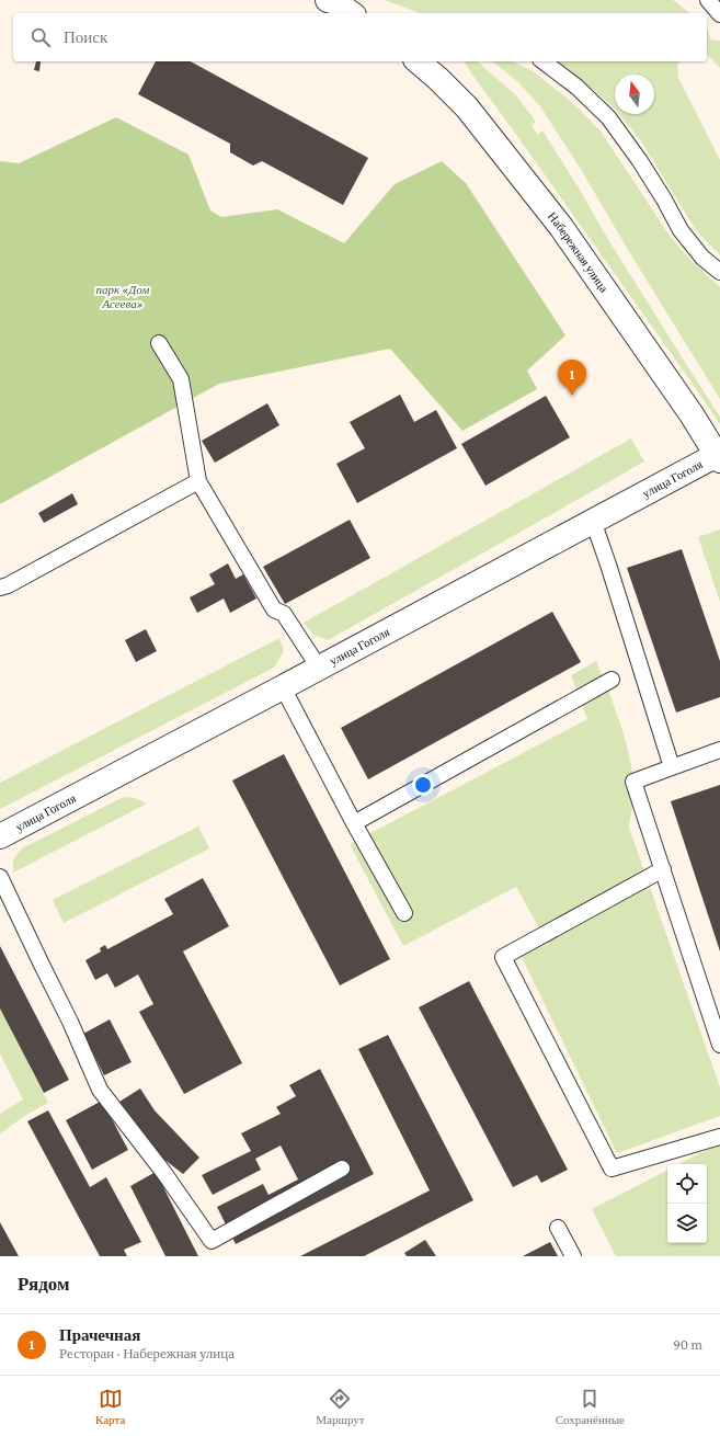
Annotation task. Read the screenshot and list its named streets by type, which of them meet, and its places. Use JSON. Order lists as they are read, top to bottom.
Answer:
{
  "streets": {
    "street": ["Набережная улица", "улица Гоголя"]
  },
  "crossings": [
    ["Набережная улица", "улица Гоголя"]
  ],
  "parks": ["парк «Дом Асеева»"],
  "north": "top",
  "page": {
    "search": "Поиск",
    "pins": "1",
    "heading": "Рядом",
    "list": [
      {
        "mark": "1",
        "name": "Прачечная",
        "note": "Ресторан · Набережная улица",
        "value": "90 m"
      }
    ],
    "nav": ["Карта", "Маршрут", "Сохранённые"]
  }
}
